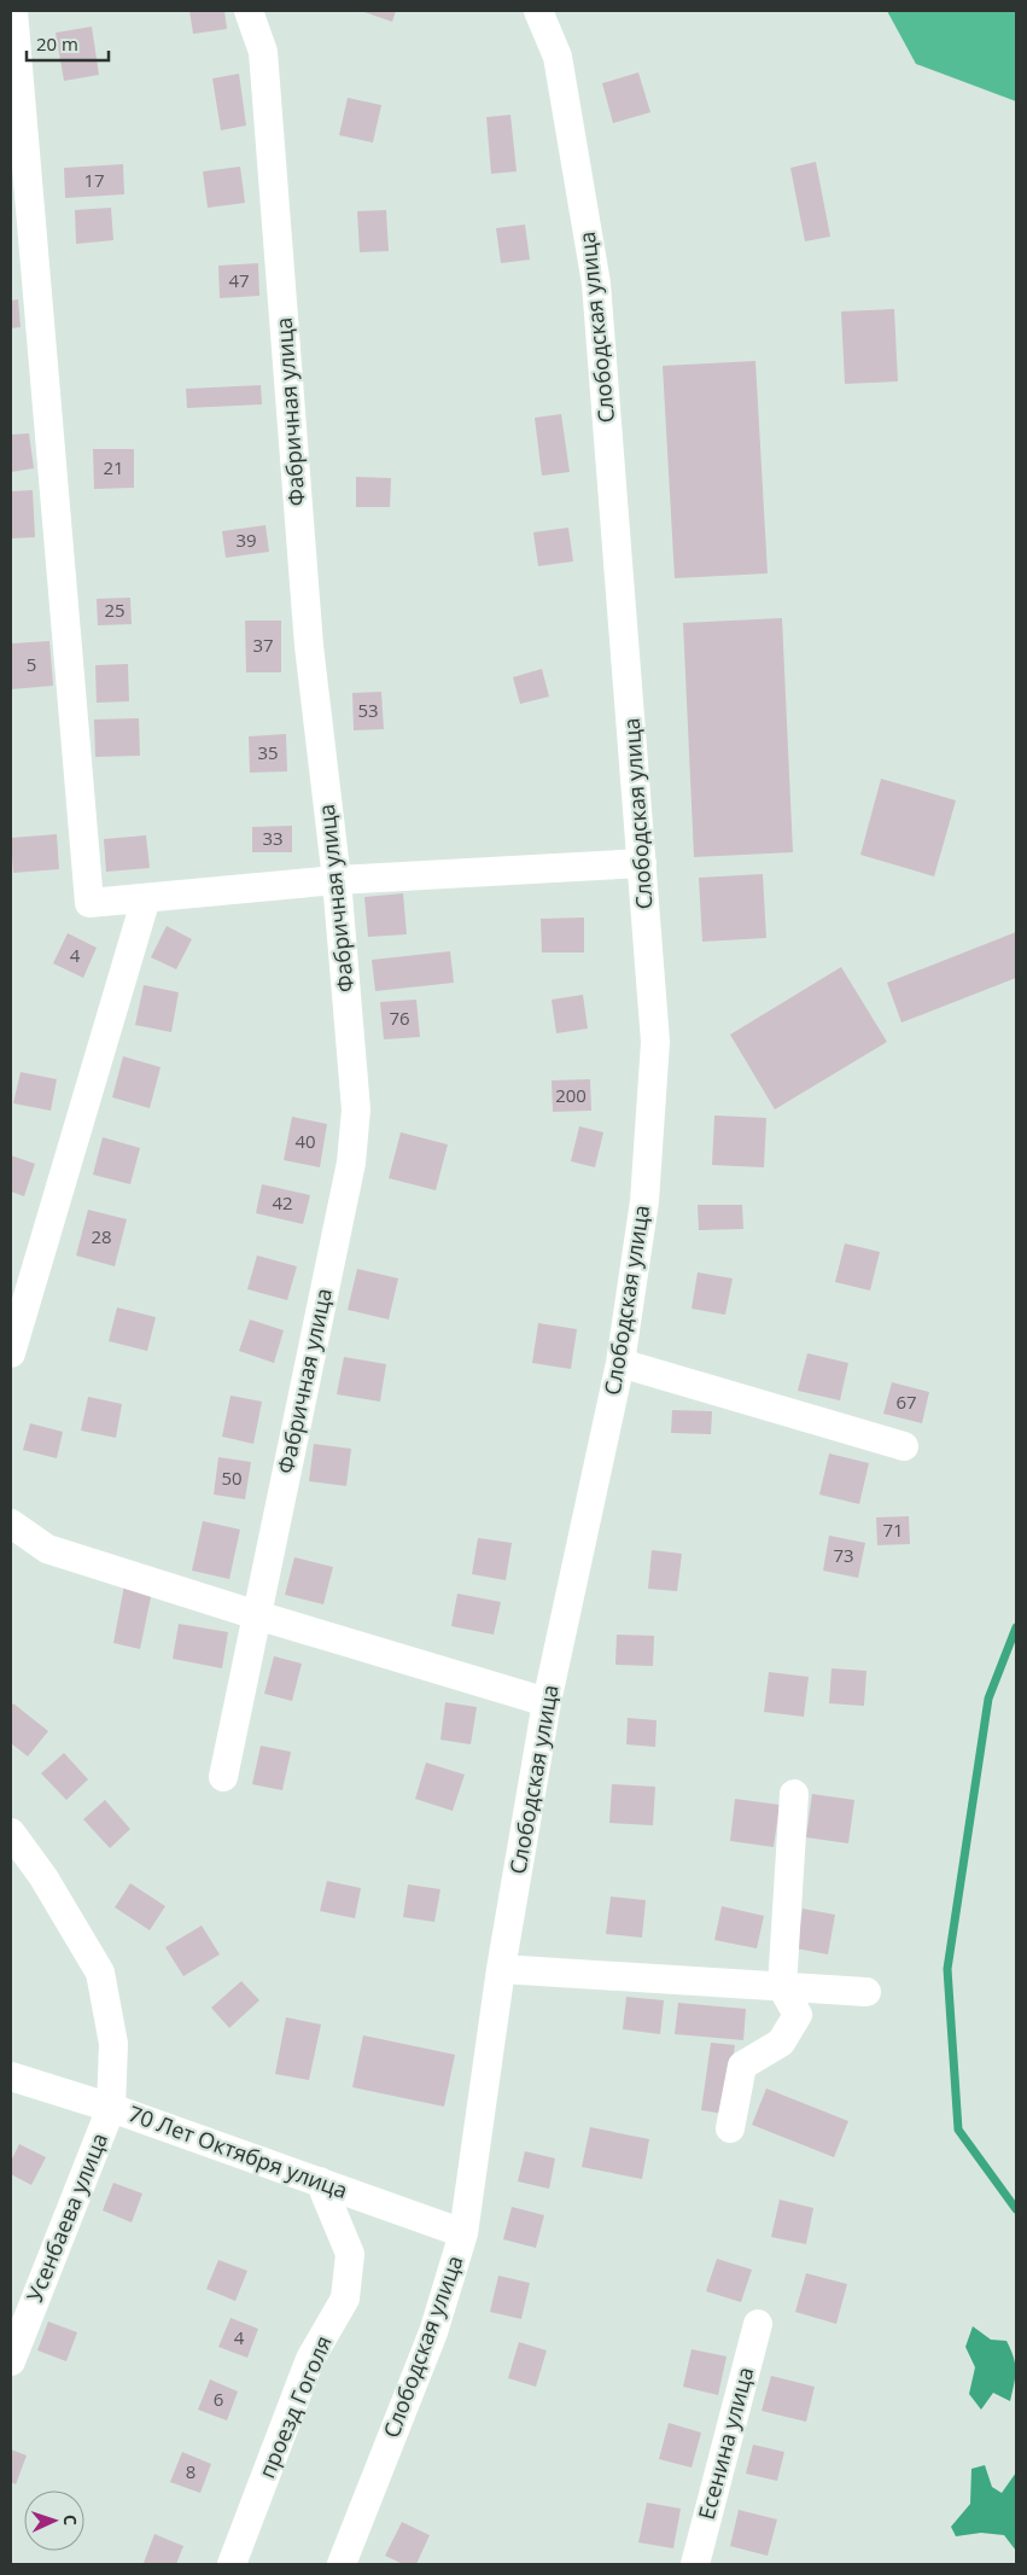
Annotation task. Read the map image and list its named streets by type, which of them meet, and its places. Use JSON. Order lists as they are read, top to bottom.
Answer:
{
  "streets": {
    "street": [
      "Слободская улица",
      "Фабричная улица",
      "70 Лет Октября улица",
      "Усенбаева улица",
      "проезд Гоголя",
      "Есенина улица"
    ]
  },
  "crossings": [
    ["Слободская улица", "70 Лет Октября улица"],
    ["70 Лет Октября улица", "Усенбаева улица"],
    ["70 Лет Октября улица", "проезд Гоголя"]
  ],
  "house_numbers": [
    "17",
    "47",
    "21",
    "39",
    "25",
    "37",
    "5",
    "53",
    "35",
    "33",
    "4",
    "76",
    "200",
    "40",
    "42",
    "28",
    "67",
    "50",
    "71",
    "73",
    "4",
    "6",
    "8"
  ],
  "scale_bar": "20 m",
  "north": "right"
}
